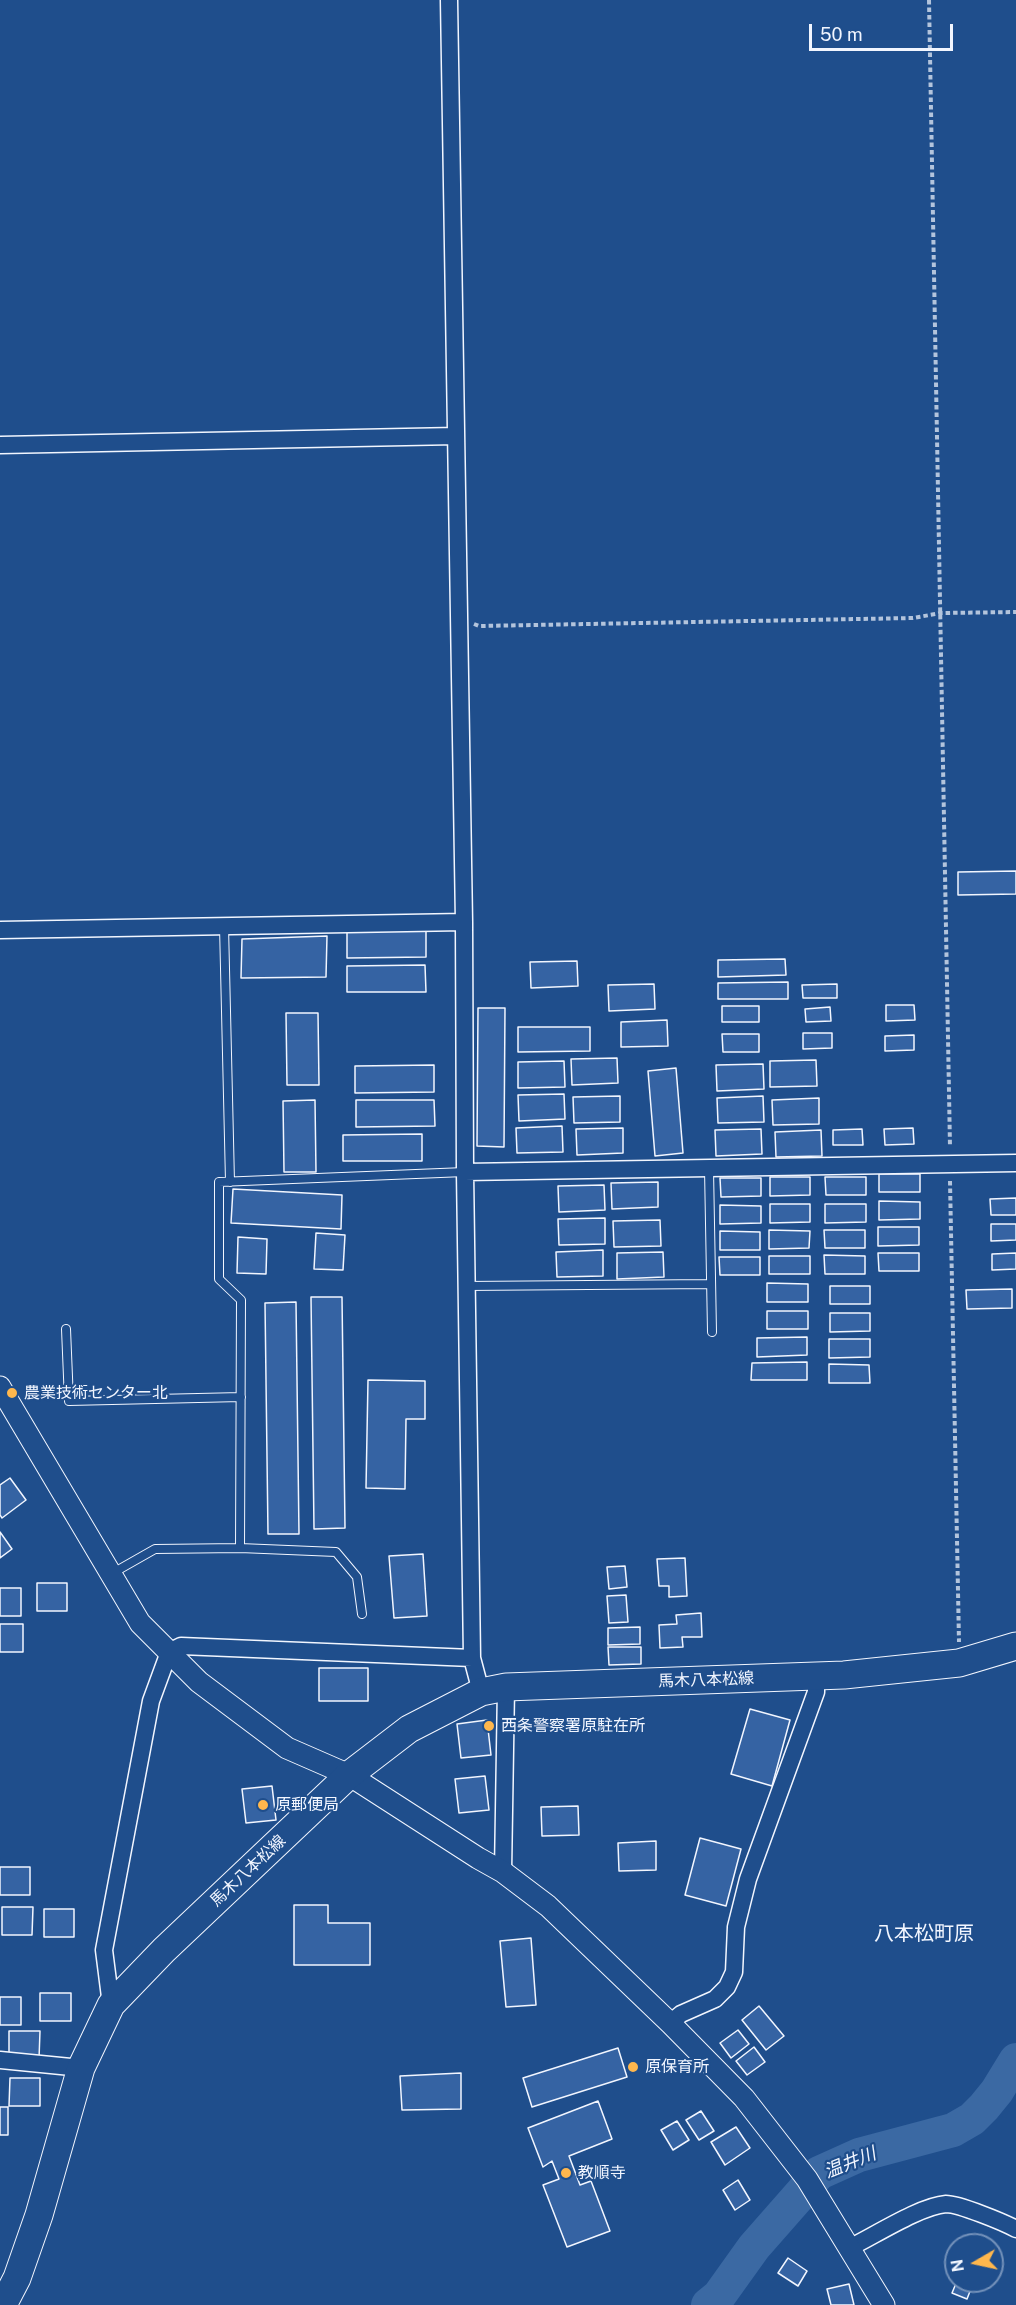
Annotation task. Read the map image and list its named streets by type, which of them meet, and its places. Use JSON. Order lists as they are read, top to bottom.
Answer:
{
  "streets": {
    "main road": ["馬木八本松線"]
  },
  "districts": ["八本松町原"],
  "water": ["温井川"],
  "places": [
    "農業技術センター北",
    "西条警察署原駐在所",
    "原郵便局",
    "原保育所",
    "教順寺"
  ],
  "scale_bar": "50 m",
  "north": "left"
}
